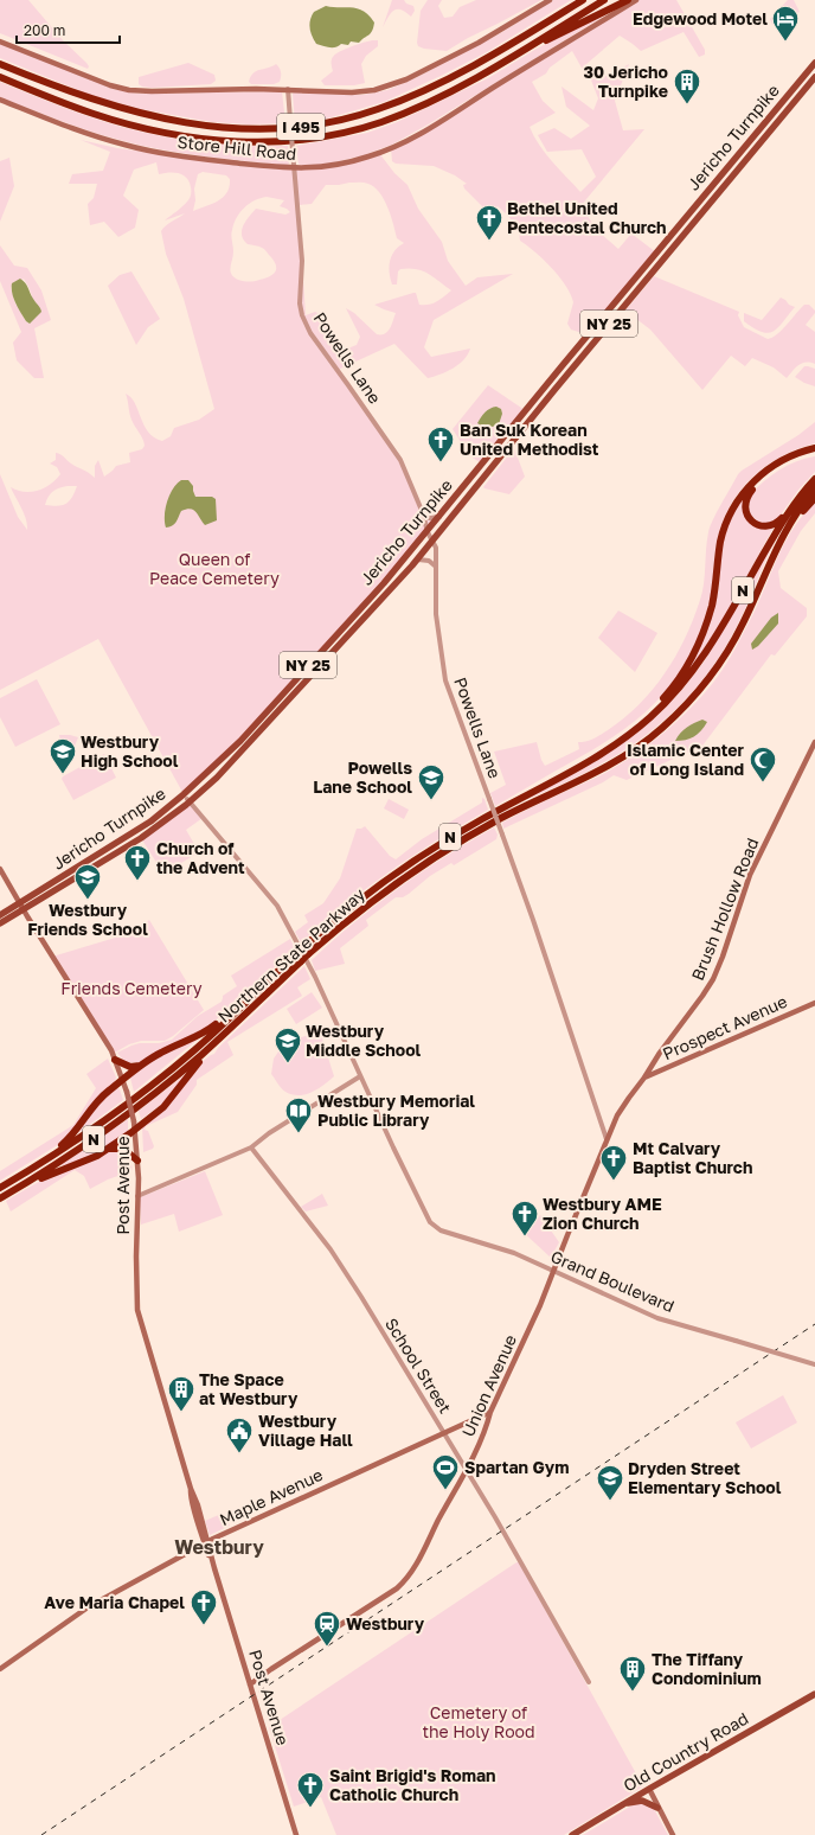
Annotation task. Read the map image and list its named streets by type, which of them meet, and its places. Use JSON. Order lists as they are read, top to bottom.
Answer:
{
  "streets": {
    "highway": ["I 495", "N", "Northern State Parkway"],
    "main road": [
      "Jericho Turnpike",
      "Store Hill Road",
      "NY 25",
      "Brush Hollow Road",
      "Prospect Avenue",
      "Post Avenue",
      "Union Avenue",
      "Maple Avenue",
      "Old Country Road"
    ],
    "street": ["Powells Lane", "Grand Boulevard", "School Street"]
  },
  "crossings": [
    ["Jericho Turnpike", "Powells Lane"],
    ["Jericho Turnpike", "Post Avenue"],
    ["Store Hill Road", "Powells Lane"],
    ["Powells Lane", "Union Avenue"],
    ["Brush Hollow Road", "Prospect Avenue"],
    ["Brush Hollow Road", "Union Avenue"],
    ["Prospect Avenue", "Union Avenue"],
    ["Post Avenue", "Union Avenue"],
    ["Post Avenue", "Maple Avenue"],
    ["Grand Boulevard", "Union Avenue"],
    ["School Street", "Union Avenue"],
    ["School Street", "Maple Avenue"],
    ["Union Avenue", "Maple Avenue"]
  ],
  "districts": ["Westbury"],
  "parks": ["Queen of Peace Cemetery", "Friends Cemetery", "Cemetery of the Holy Rood"],
  "places": {
    "hotel": ["Edgewood Motel"],
    "building": ["30 Jericho Turnpike", "The Space at Westbury", "The Tiffany Condominium"],
    "church": [
      "Bethel United Pentecostal Church",
      "Ban Suk Korean United Methodist",
      "Church of the Advent",
      "Mt Calvary Baptist Church",
      "Westbury AME Zion Church",
      "Ave Maria Chapel",
      "Saint Brigid's Roman Catholic Church"
    ],
    "school or university": [
      "Westbury High School",
      "Powells Lane School",
      "Westbury Friends School",
      "Westbury Middle School",
      "Dryden Street Elementary School"
    ],
    "mosque": ["Islamic Center of Long Island"],
    "library": ["Westbury Memorial Public Library"],
    "public building": ["Westbury Village Hall"],
    "sports": ["Spartan Gym"],
    "station": ["Westbury"]
  },
  "scale_bar": "200 m"
}
